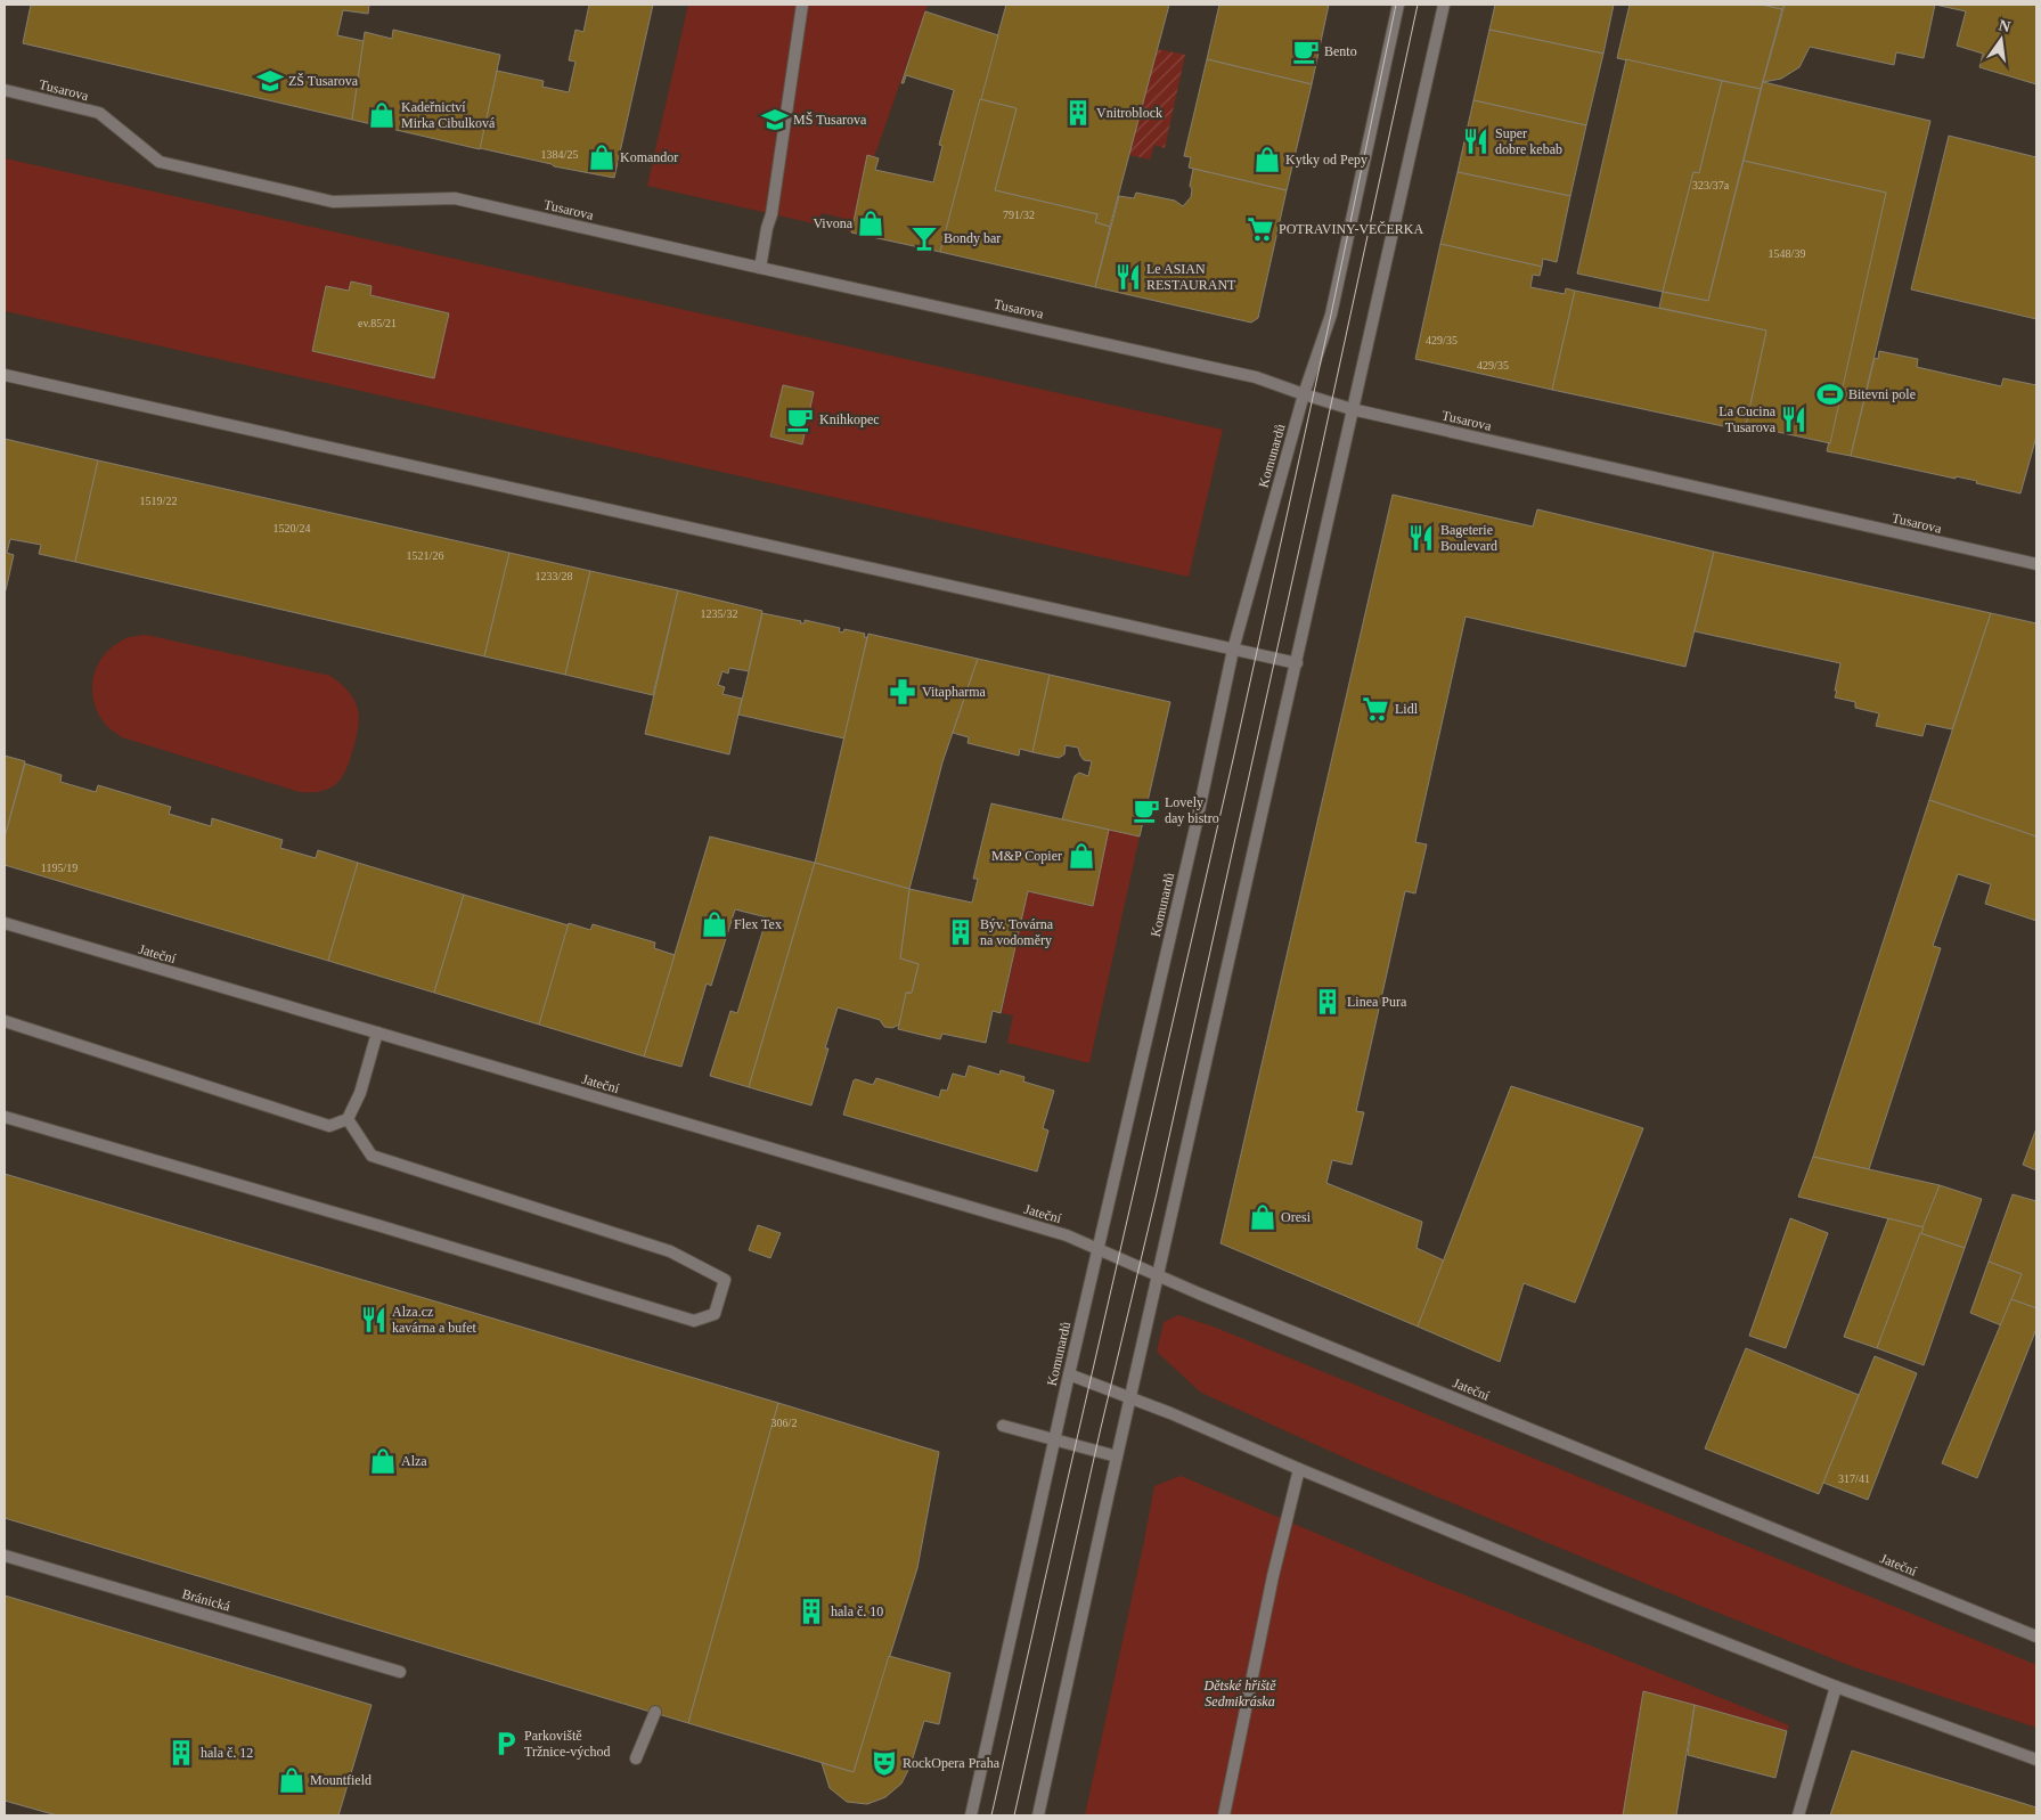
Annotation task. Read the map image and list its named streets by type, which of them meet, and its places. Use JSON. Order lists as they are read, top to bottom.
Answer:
{
  "streets": {
    "street": [
      "Tusarova",
      "Komunardů",
      "Jateční",
      "Bránická"
    ]
  },
  "crossings": [
    ["Tusarova", "Komunardů"],
    ["Komunardů", "Jateční"]
  ],
  "parks": ["Dětské hřiště Sedmikráska"],
  "places": {
    "cafe": ["Bento", "Knihkopec", "Lovely day bistro"],
    "school or university": ["ZŠ Tusarova", "MŠ Tusarova"],
    "building": [
      "Vnitroblock",
      "Býv. Továrna na vodoměry",
      "Linea Pura",
      "hala č. 10",
      "hala č. 12"
    ],
    "shop": [
      "Kadeřnictví Mirka Cibulková",
      "Komandor",
      "Kytky od Pepy",
      "Vivona",
      "M&P Copier",
      "Flex Tex",
      "Oresi",
      "Alza",
      "Mountfield"
    ],
    "restaurant": [
      "Super dobre kebab",
      "Le ASIAN RESTAURANT",
      "La Cucina Tusarova",
      "Bageterie Boulevard",
      "Alza.cz kavárna a bufet"
    ],
    "supermarket": ["POTRAVINY-VEČERKA", "Lidl"],
    "bar": ["Bondy bar"],
    "sports": ["Bitevni pole"],
    "pharmacy": ["Vitapharma"],
    "parking": ["Parkoviště Tržnice-východ"],
    "theatre": ["RockOpera Praha"]
  },
  "house_numbers": [
    "1384/25",
    "323/37a",
    "791/32",
    "1548/39",
    "ev.85/21",
    "429/35",
    "429/35",
    "1519/22",
    "1520/24",
    "1521/26",
    "1233/28",
    "1235/32",
    "1195/19",
    "306/2",
    "317/41"
  ],
  "north": "top"
}
